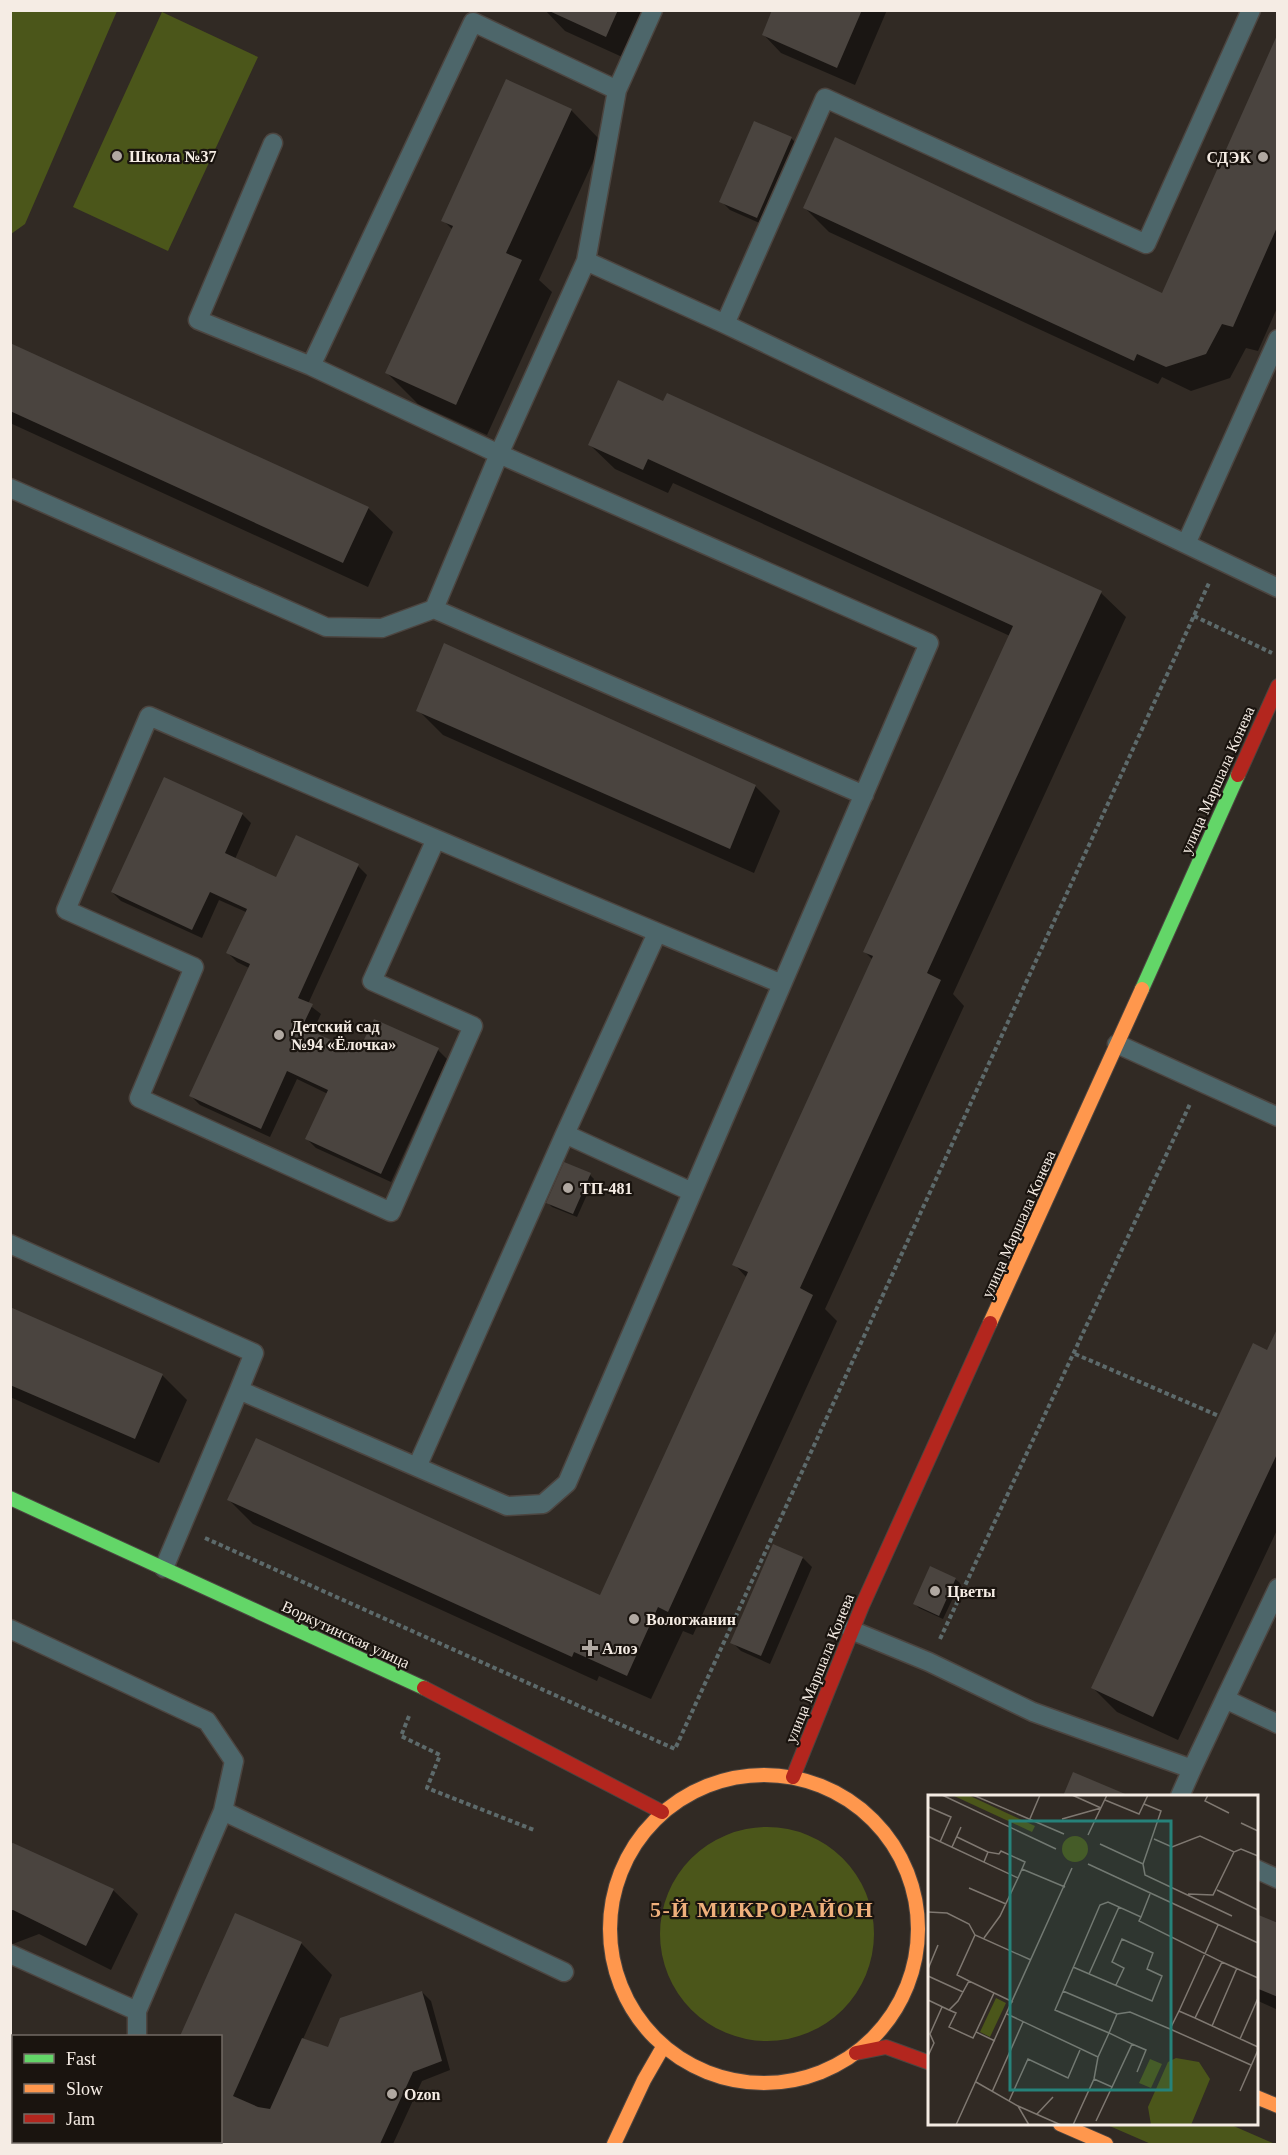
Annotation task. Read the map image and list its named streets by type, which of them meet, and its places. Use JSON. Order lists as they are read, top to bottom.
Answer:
{
  "streets": {
    "main road": ["улица Маршала Конева", "Воркутинская улица"]
  },
  "districts": ["5-Й МИКРОРАЙОН"],
  "places": {
    "other": [
      "Школа №37",
      "СДЭК",
      "Детский сад №94 «Ёлочка»",
      "ТП-481",
      "Цветы",
      "Вологжанин",
      "Ozon"
    ],
    "health": ["Алоэ"]
  },
  "legend": ["Fast", "Slow", "Jam"]
}
